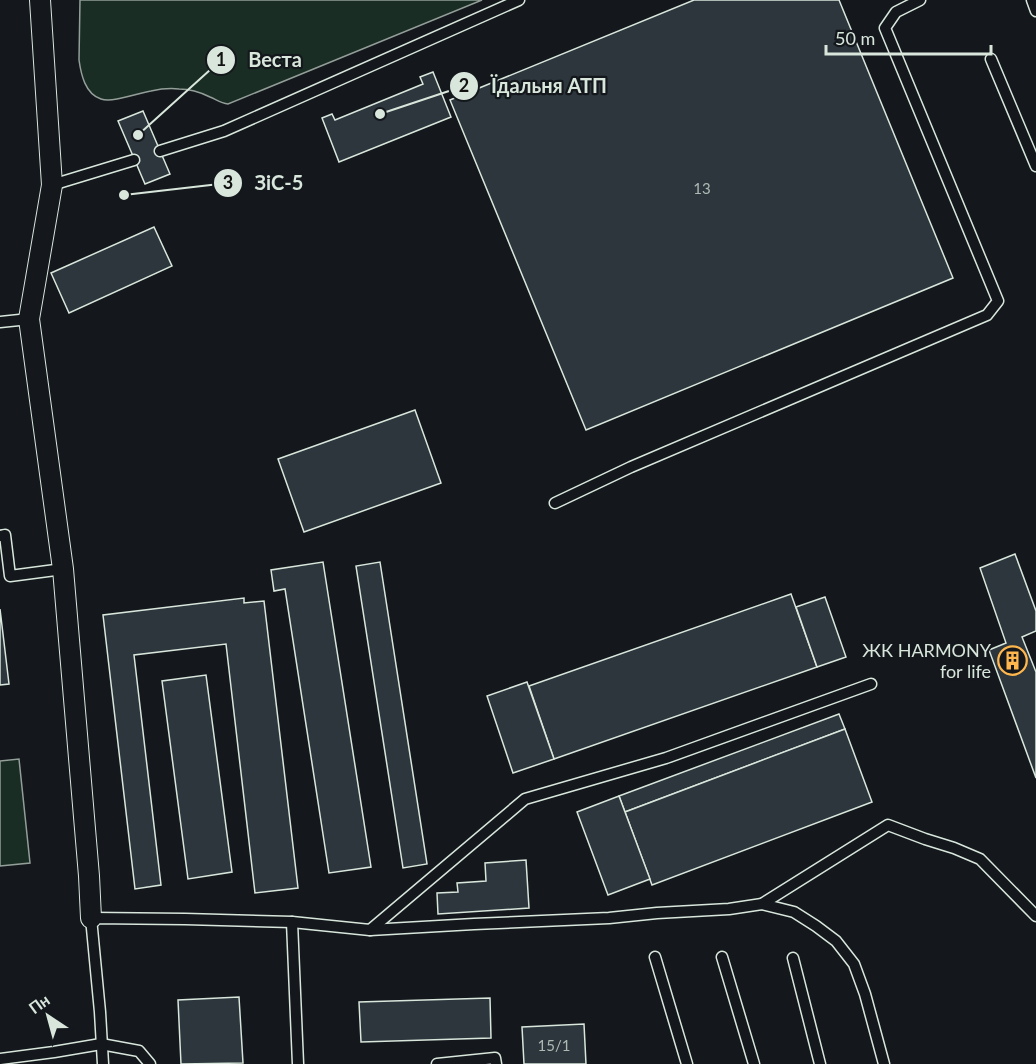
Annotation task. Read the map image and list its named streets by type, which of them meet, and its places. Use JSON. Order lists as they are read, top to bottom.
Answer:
{
  "places": {
    "other": ["Їдальня АТП", "Веста", "ЗіС-5"],
    "building": ["ЖК HARMONY for life"]
  },
  "house_numbers": ["13", "15/1"],
  "scale_bar": "50 m",
  "north": "top left"
}
